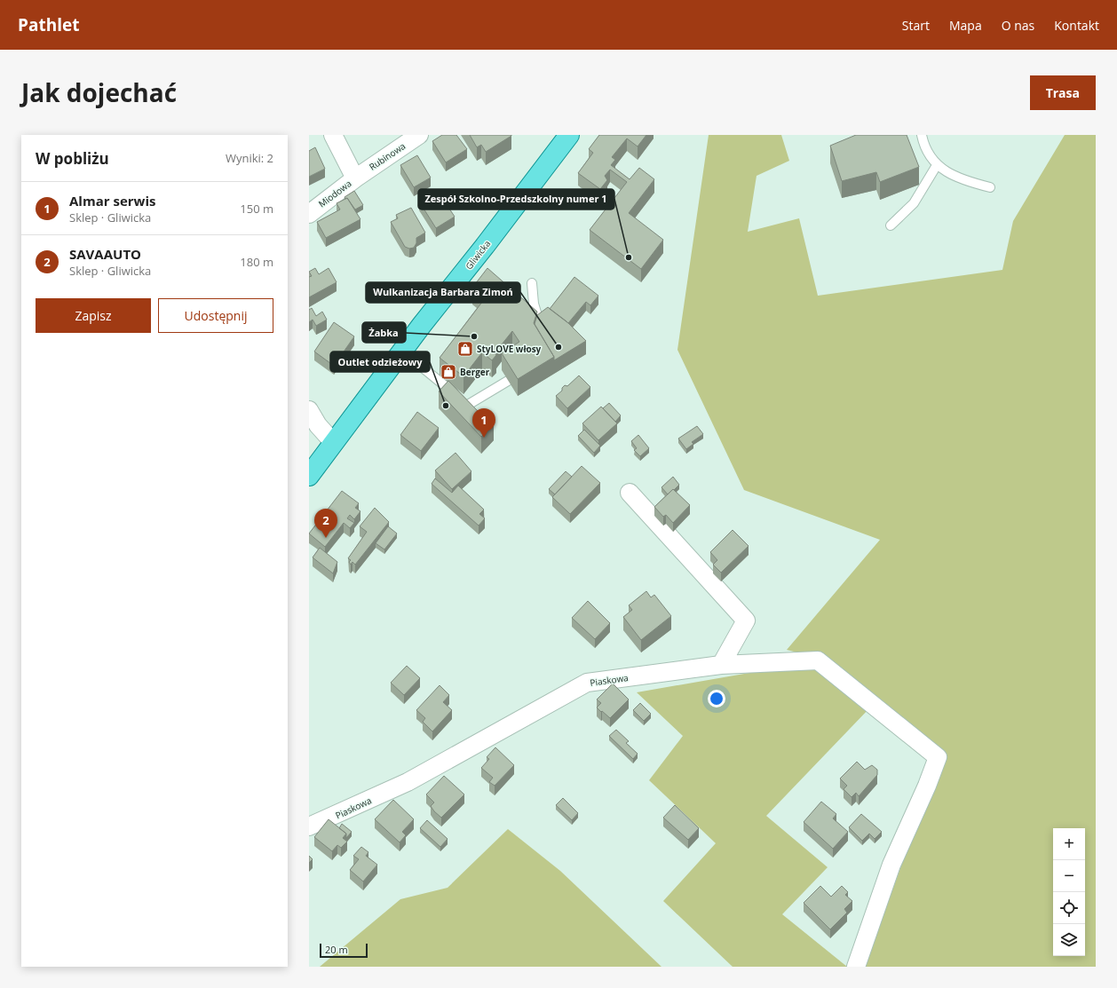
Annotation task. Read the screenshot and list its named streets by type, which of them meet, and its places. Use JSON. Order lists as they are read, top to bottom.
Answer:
{
  "streets": {
    "main road": ["Gliwicka"],
    "street": ["Rubinowa", "Miodowa", "Piaskowa"]
  },
  "crossings": [
    ["Rubinowa", "Miodowa"]
  ],
  "places": {
    "other": [
      "Zespół Szkolno-Przedszkolny numer 1",
      "Żabka",
      "Wulkanizacja Barbara Zimoń",
      "Outlet odzieżowy"
    ],
    "shop": ["StyLOVE włosy", "Berger"]
  },
  "scale_bar": "20 m",
  "page": {
    "header": "Pathlet",
    "nav": [
      "Start",
      "Mapa",
      "O nas",
      "Kontakt"
    ],
    "title": "Jak dojechać",
    "buttons": [
      "Trasa",
      ["Zapisz", "Udostępnij"]
    ],
    "heading": ["W pobliżu", "Wyniki: 2"],
    "list": [
      {
        "mark": "1",
        "name": "Almar serwis",
        "note": "Sklep · Gliwicka",
        "value": "150 m"
      },
      {
        "mark": "2",
        "name": "SAVAAUTO",
        "note": "Sklep · Gliwicka",
        "value": "180 m"
      }
    ],
    "pins": ["1", "2"],
    "map_buttons": ["+", "−"],
    "scale": "20 m"
  }
}
